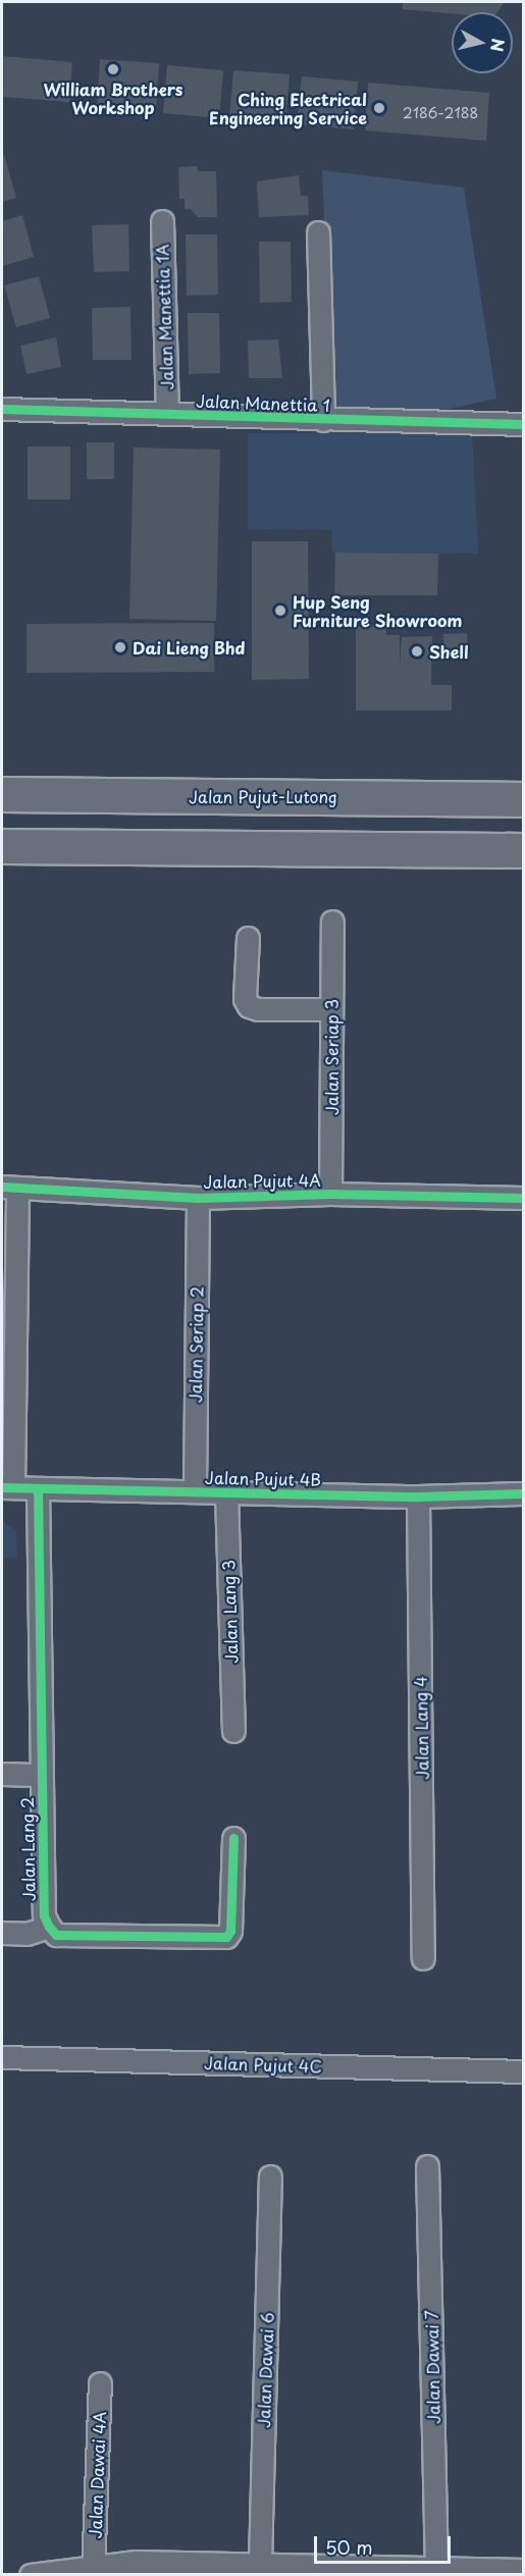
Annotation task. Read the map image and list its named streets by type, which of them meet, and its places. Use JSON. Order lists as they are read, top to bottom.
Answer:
{
  "streets": {
    "highway": ["Jalan Pujut-Lutong"],
    "street": [
      "Jalan Manettia 1A",
      "Jalan Manettia 1",
      "Jalan Seriap 3",
      "Jalan Pujut 4A",
      "Jalan Seriap 2",
      "Jalan Pujut 4B",
      "Jalan Lang 3",
      "Jalan Lang 4",
      "Jalan Lang 2",
      "Jalan Pujut 4C",
      "Jalan Dawai 7",
      "Jalan Dawai 6",
      "Jalan Dawai 4A"
    ]
  },
  "crossings": [
    ["Jalan Manettia 1A", "Jalan Manettia 1"],
    ["Jalan Seriap 3", "Jalan Pujut 4A"],
    ["Jalan Pujut 4A", "Jalan Seriap 2"],
    ["Jalan Seriap 2", "Jalan Pujut 4B"],
    ["Jalan Pujut 4B", "Jalan Lang 3"],
    ["Jalan Pujut 4B", "Jalan Lang 4"],
    ["Jalan Pujut 4B", "Jalan Lang 2"]
  ],
  "places": [
    "William Brothers Workshop",
    "Ching Electrical Engineering Service",
    "Hup Seng Furniture Showroom",
    "Dai Lieng Bhd",
    "Shell"
  ],
  "house_numbers": ["2186-2188"],
  "scale_bar": "50 m",
  "north": "right"
}
